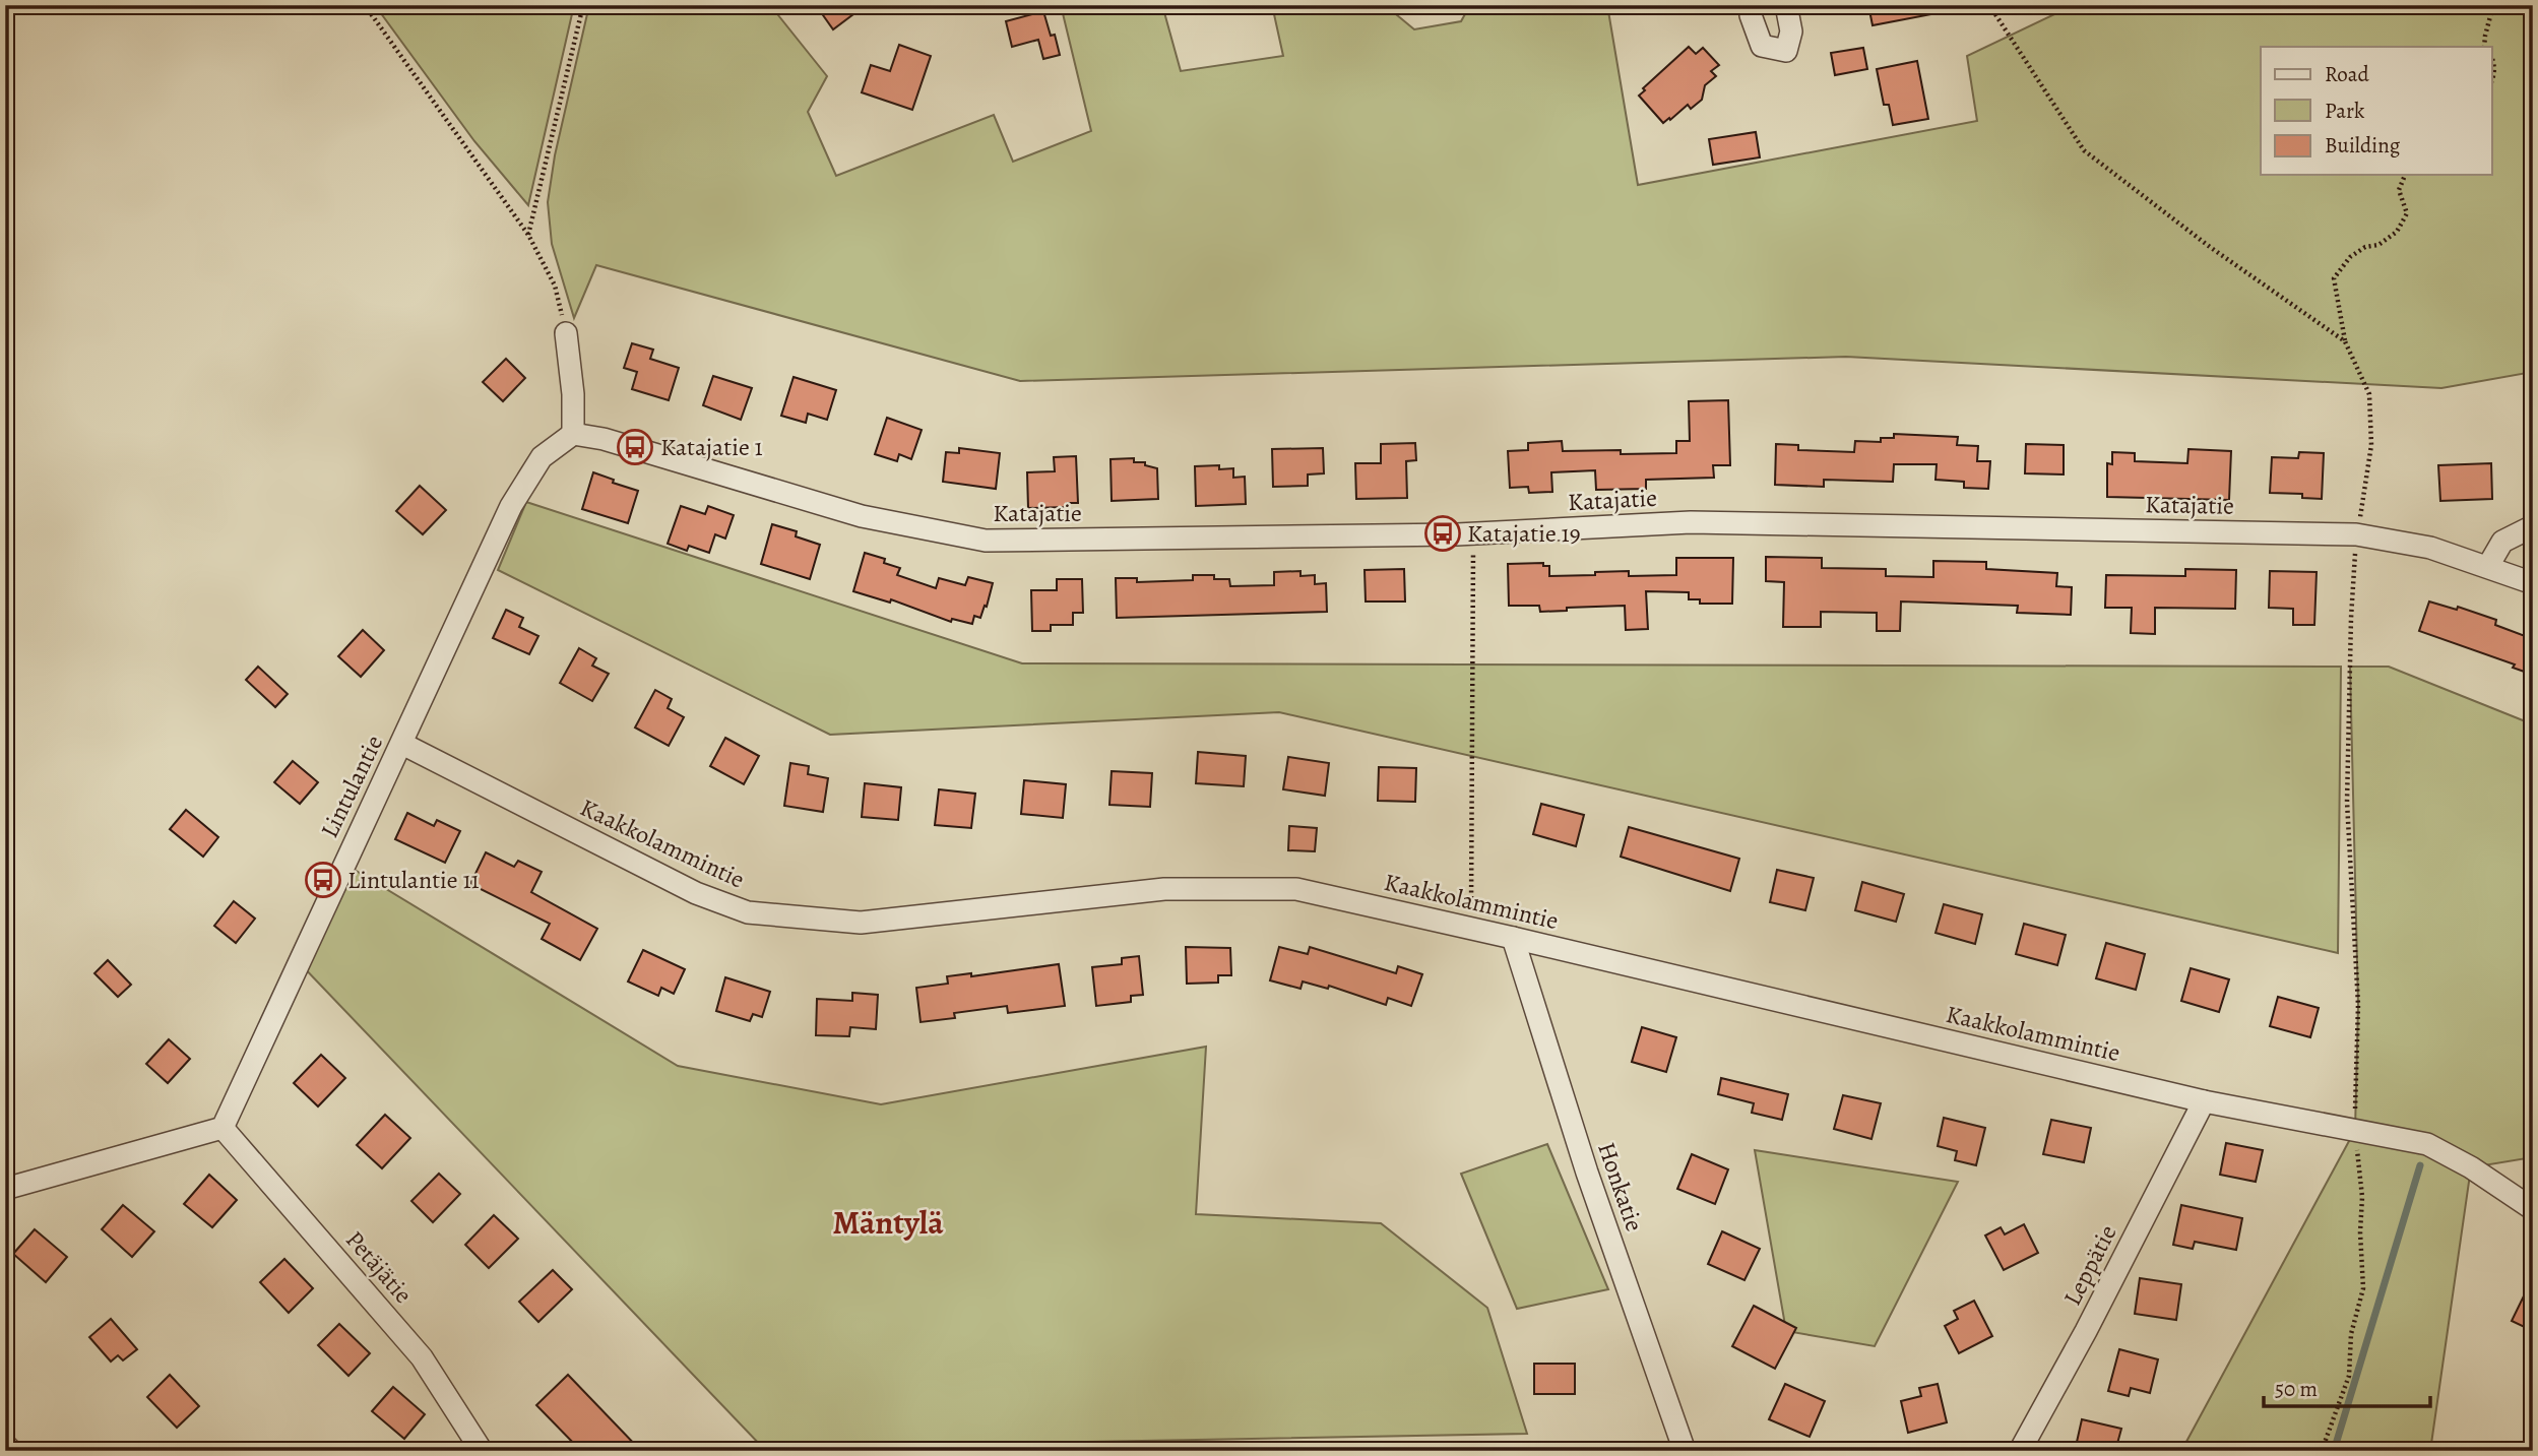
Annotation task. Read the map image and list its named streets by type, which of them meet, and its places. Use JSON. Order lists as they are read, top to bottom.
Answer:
{
  "streets": {
    "street": [
      "Katajatie",
      "Lintulantie",
      "Kaakkolammintie",
      "Honkatie",
      "Leppätie",
      "Petäjätie"
    ]
  },
  "crossings": [
    ["Katajatie", "Lintulantie"],
    ["Lintulantie", "Kaakkolammintie"],
    ["Lintulantie", "Petäjätie"],
    ["Kaakkolammintie", "Honkatie"],
    ["Kaakkolammintie", "Leppätie"]
  ],
  "districts": ["Mäntylä"],
  "places": {
    "bus stop": ["Katajatie 1", "Katajatie 19", "Lintulantie 11"]
  },
  "legend": ["Road", "Park", "Building"],
  "scale_bar": "50 m"
}
